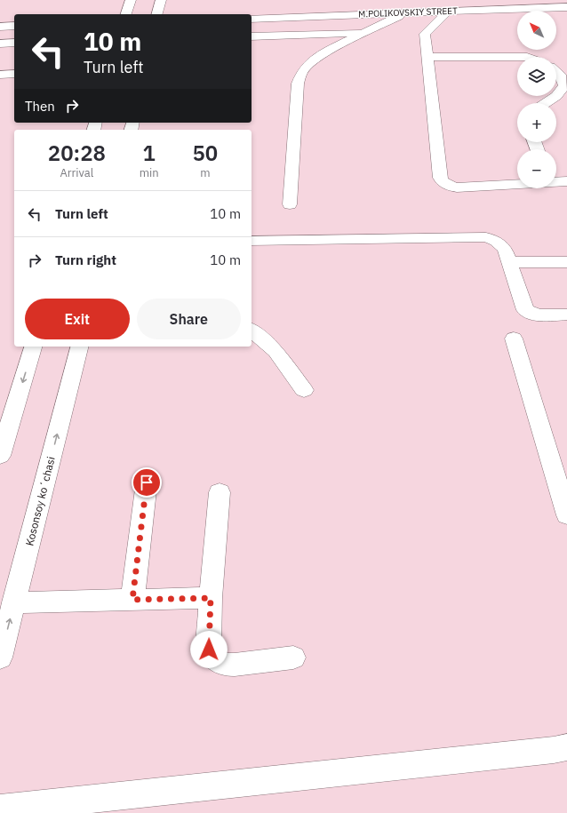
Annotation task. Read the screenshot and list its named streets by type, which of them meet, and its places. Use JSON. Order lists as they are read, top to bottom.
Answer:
{
  "streets": {
    "street": ["M.POLIKOVSKIY STREET", "Kosonsoy koʻchasi"]
  },
  "north": "top left",
  "page": {
    "map_buttons": ["+", "−"],
    "turn": ["10 m", "Turn left"],
    "then": "Then",
    "eta": [
      "20:28",
      "Arrival",
      "1",
      "min",
      "50",
      "m"
    ],
    "list": [
      {
        "name": "Turn left",
        "value": "10 m"
      },
      {
        "name": "Turn right",
        "value": "10 m"
      }
    ],
    "buttons": ["Exit", "Share"]
  }
}
